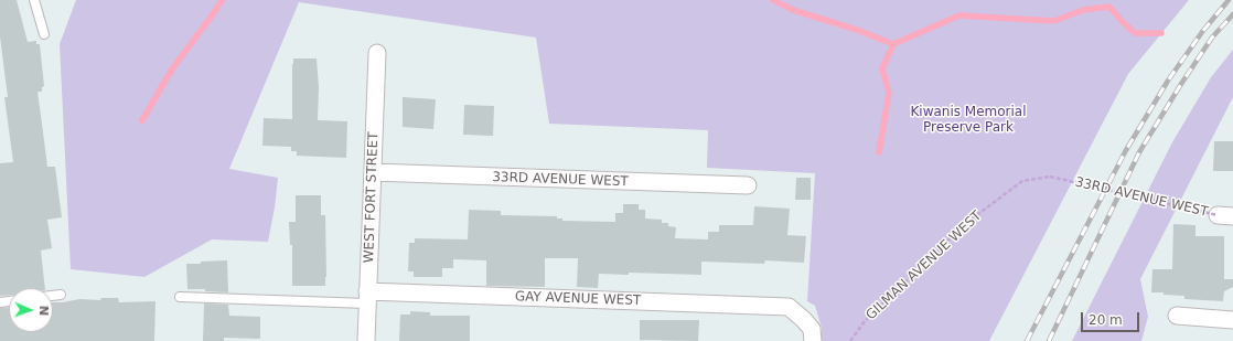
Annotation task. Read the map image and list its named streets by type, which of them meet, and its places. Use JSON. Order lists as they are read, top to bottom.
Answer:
{
  "streets": {
    "street": ["33RD AVENUE WEST", "WEST FORT STREET", "GAY AVENUE WEST"],
    "path": ["GILMAN AVENUE WEST"]
  },
  "crossings": [
    ["33RD AVENUE WEST", "WEST FORT STREET"],
    ["33RD AVENUE WEST", "GILMAN AVENUE WEST"],
    ["WEST FORT STREET", "GAY AVENUE WEST"]
  ],
  "parks": ["Kiwanis Memorial Preserve Park"],
  "scale_bar": "20 m",
  "north": "right"
}
